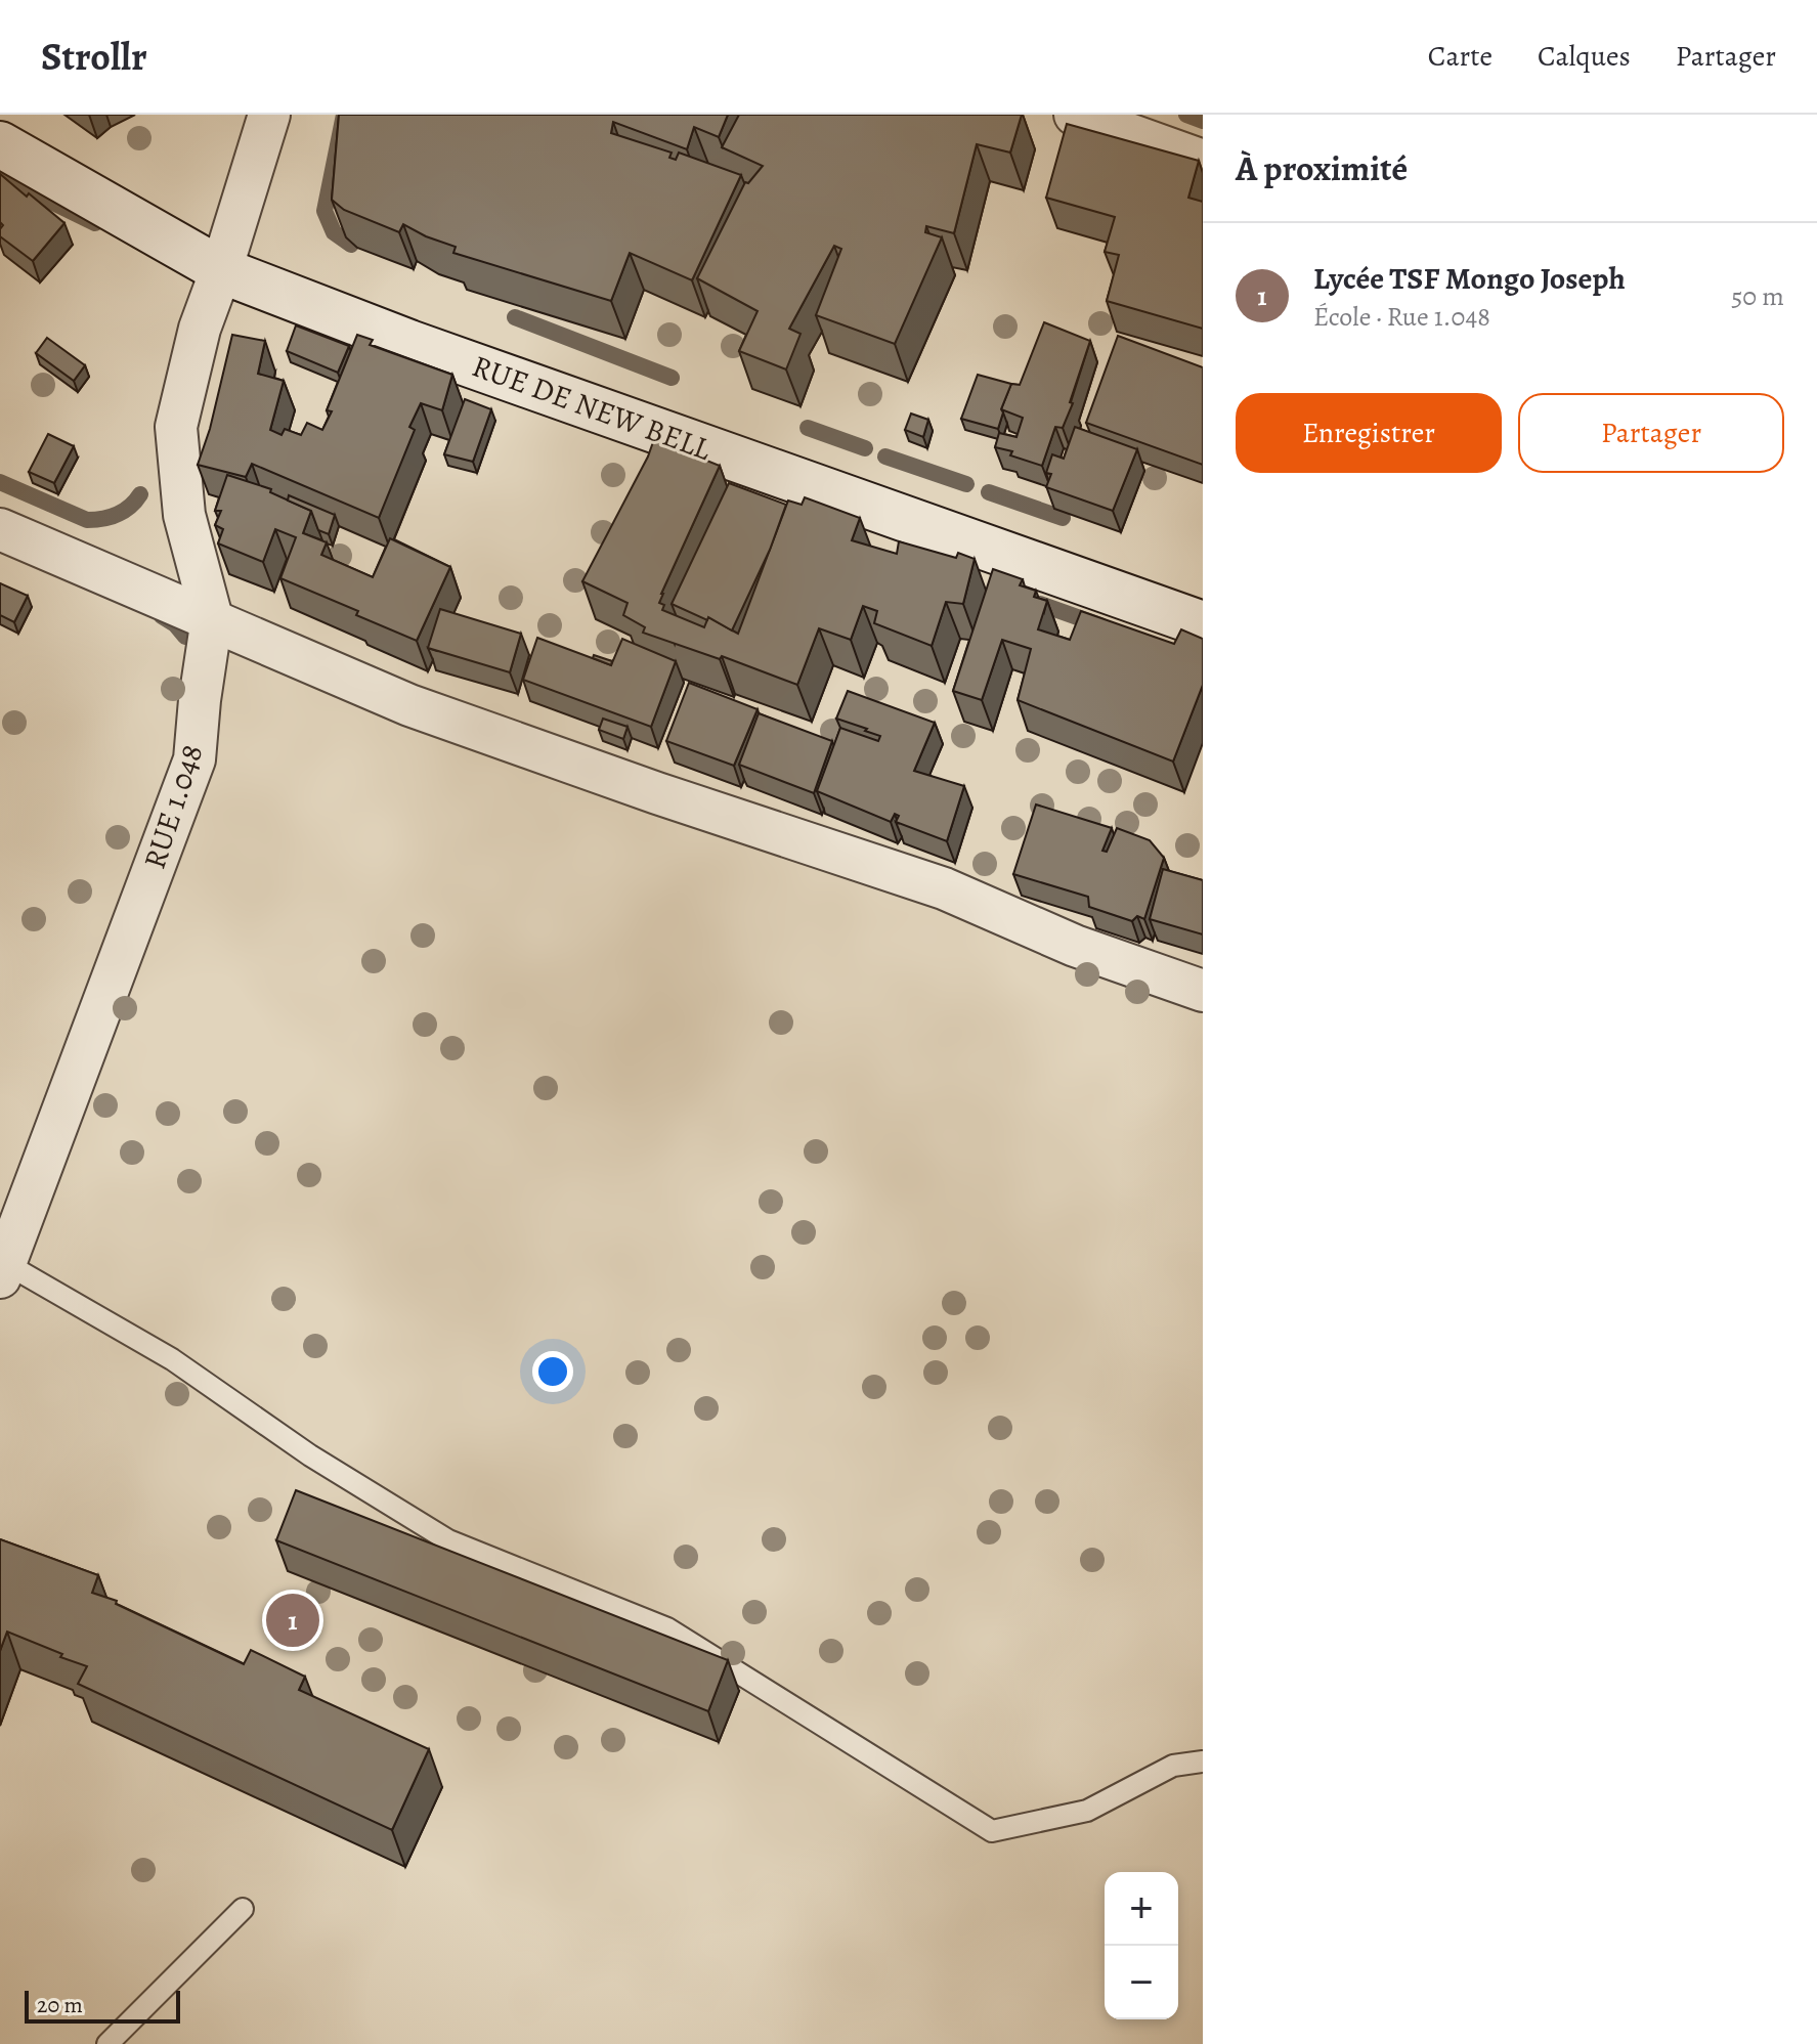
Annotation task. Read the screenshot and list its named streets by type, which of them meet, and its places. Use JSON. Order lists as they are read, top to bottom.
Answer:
{
  "streets": {
    "main road": ["RUE DE NEW BELL"],
    "street": ["RUE 1.048"]
  },
  "crossings": [
    ["RUE DE NEW BELL", "RUE 1.048"]
  ],
  "scale_bar": "20 m",
  "page": {
    "header": "Strollr",
    "nav": ["Carte", "Calques", "Partager"],
    "heading": "À proximité",
    "list": [
      {
        "mark": "1",
        "name": "Lycée TSF Mongo Joseph",
        "note": "École · Rue 1.048",
        "value": "50 m"
      }
    ],
    "buttons": ["Enregistrer", "Partager"],
    "pins": "1",
    "map_buttons": ["+", "−"],
    "scale": "20 m"
  }
}
